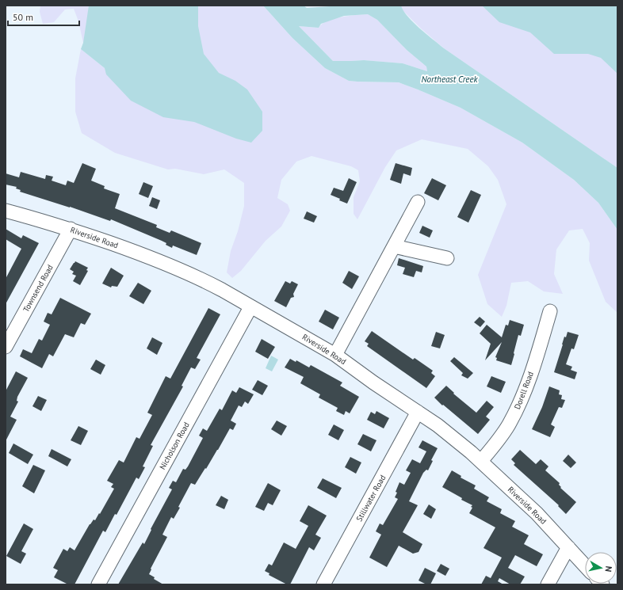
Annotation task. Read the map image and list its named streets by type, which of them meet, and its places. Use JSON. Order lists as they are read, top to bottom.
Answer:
{
  "streets": {
    "street": [
      "Riverside Road",
      "Townsend Road",
      "Dorell Road",
      "Nicholson Road",
      "Stillwater Road"
    ]
  },
  "crossings": [
    ["Riverside Road", "Townsend Road"],
    ["Riverside Road", "Dorell Road"],
    ["Riverside Road", "Nicholson Road"],
    ["Riverside Road", "Stillwater Road"]
  ],
  "water": ["Northeast Creek"],
  "scale_bar": "50 m",
  "north": "right"
}
